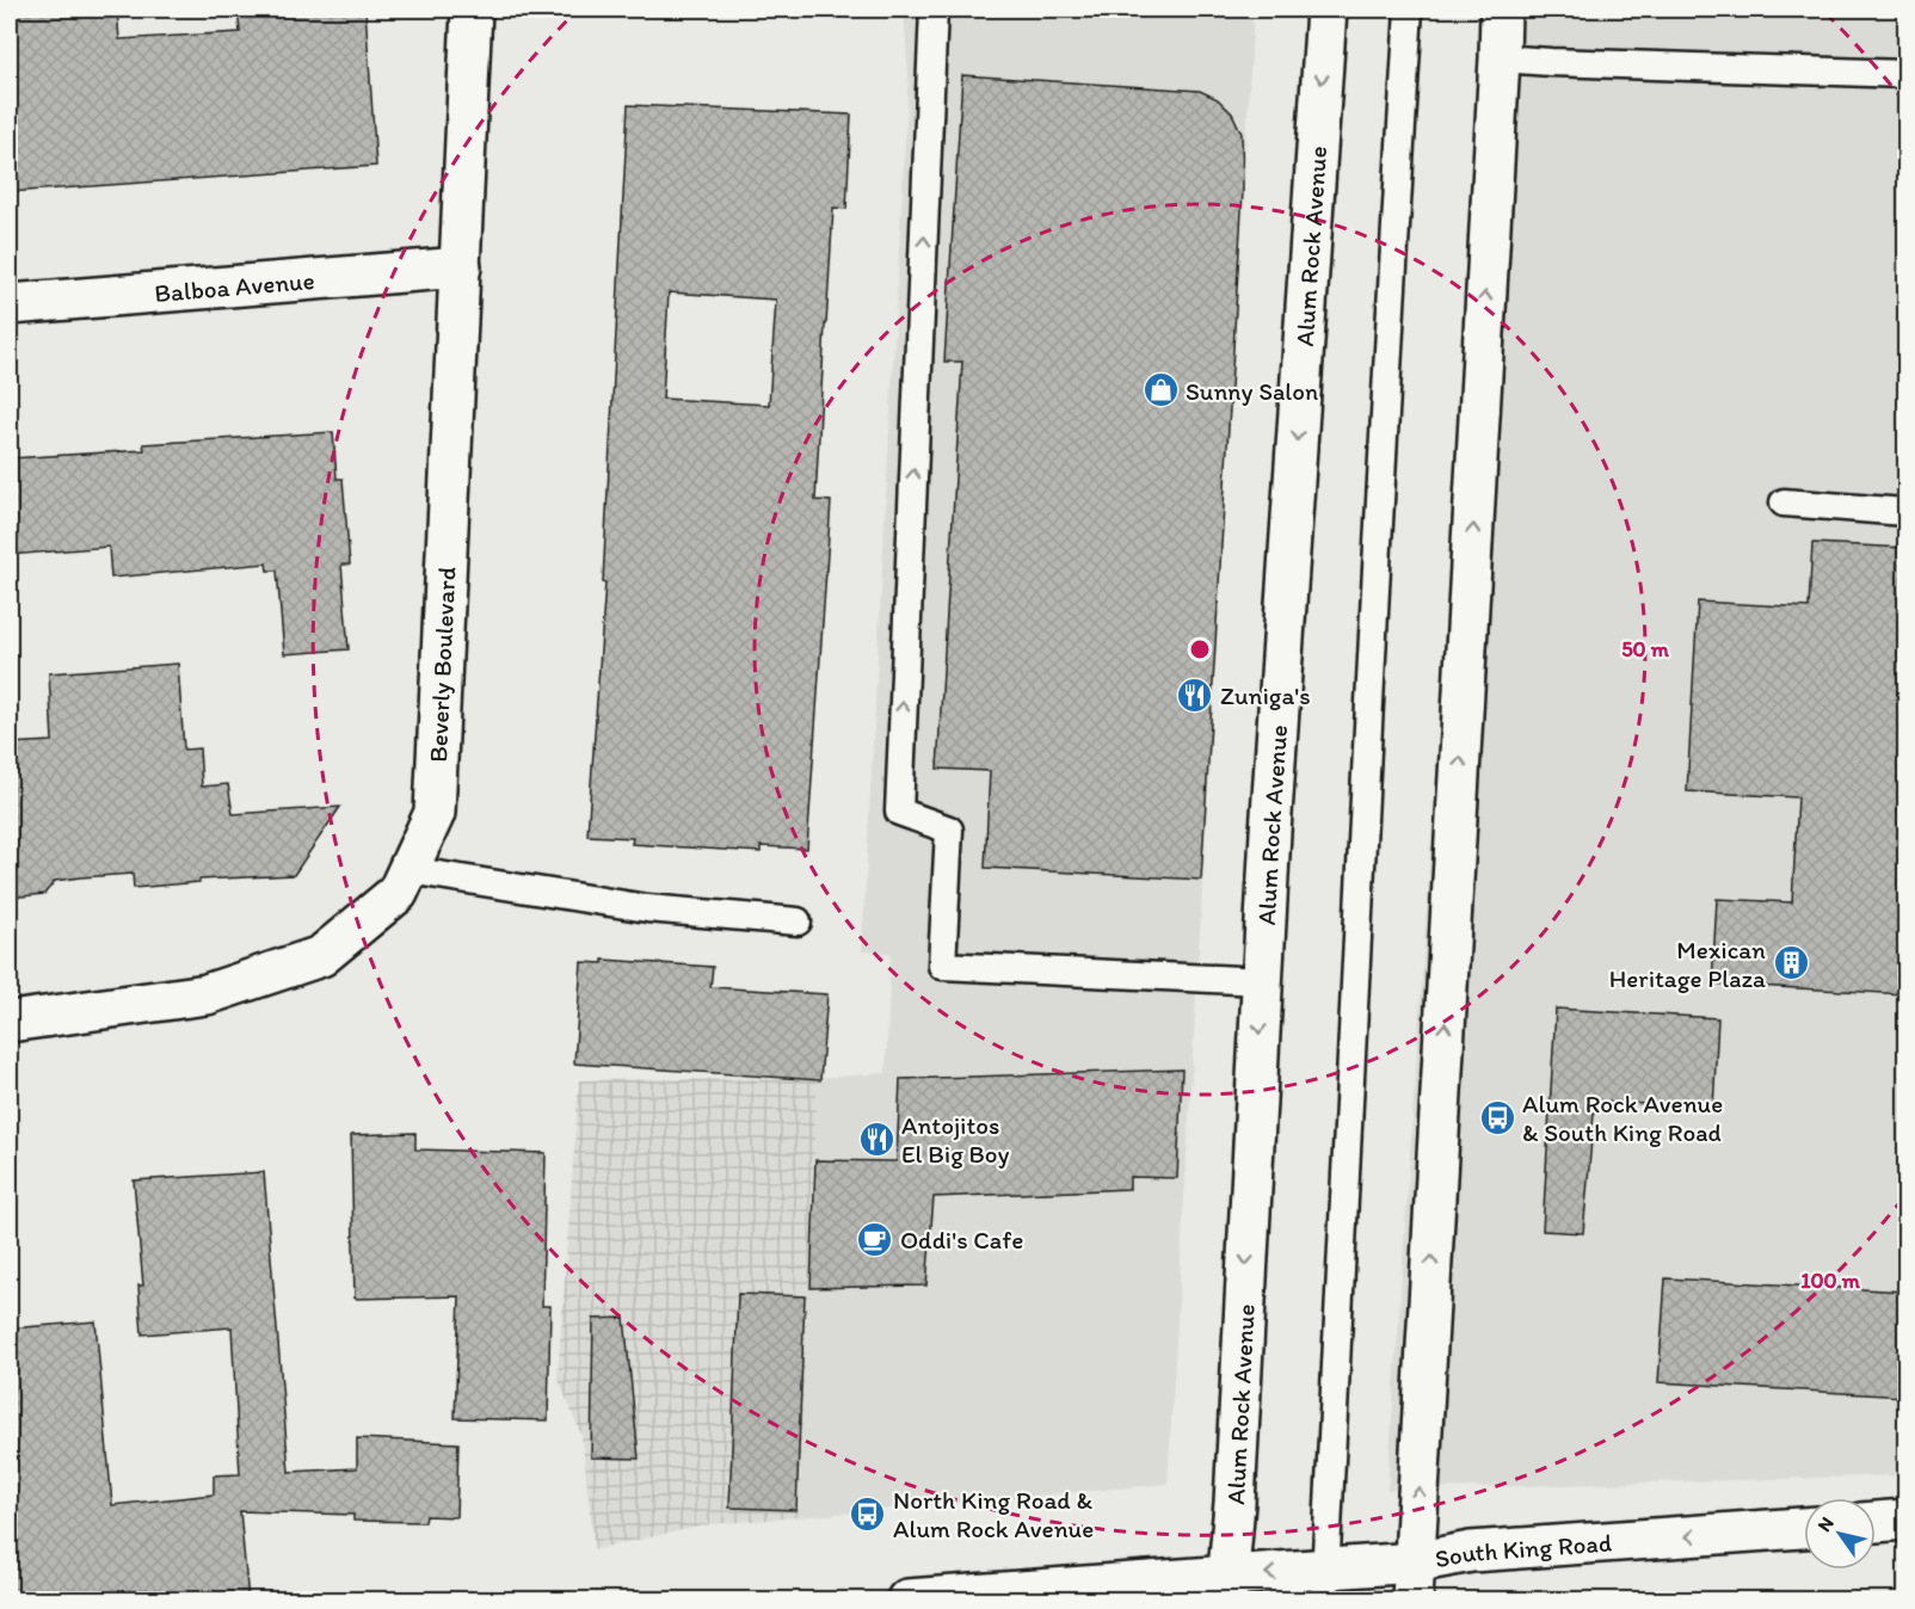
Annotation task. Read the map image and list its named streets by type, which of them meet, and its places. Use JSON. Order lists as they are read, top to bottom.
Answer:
{
  "streets": {
    "main road": [
      "Alum Rock Avenue",
      "Balboa Avenue",
      "Beverly Boulevard",
      "South King Road"
    ]
  },
  "crossings": [
    ["Alum Rock Avenue", "South King Road"],
    ["Balboa Avenue", "Beverly Boulevard"]
  ],
  "one_way": ["South King Road"],
  "places": {
    "shop": ["Sunny Salon"],
    "restaurant": ["Zuniga's", "Antojitos El Big Boy"],
    "building": ["Mexican Heritage Plaza"],
    "bus stop": ["Alum Rock Avenue & South King Road", "North King Road & Alum Rock Avenue"],
    "cafe": ["Oddi's Cafe"]
  },
  "north": "top left",
  "rings": ["50 m", "100 m"]
}
